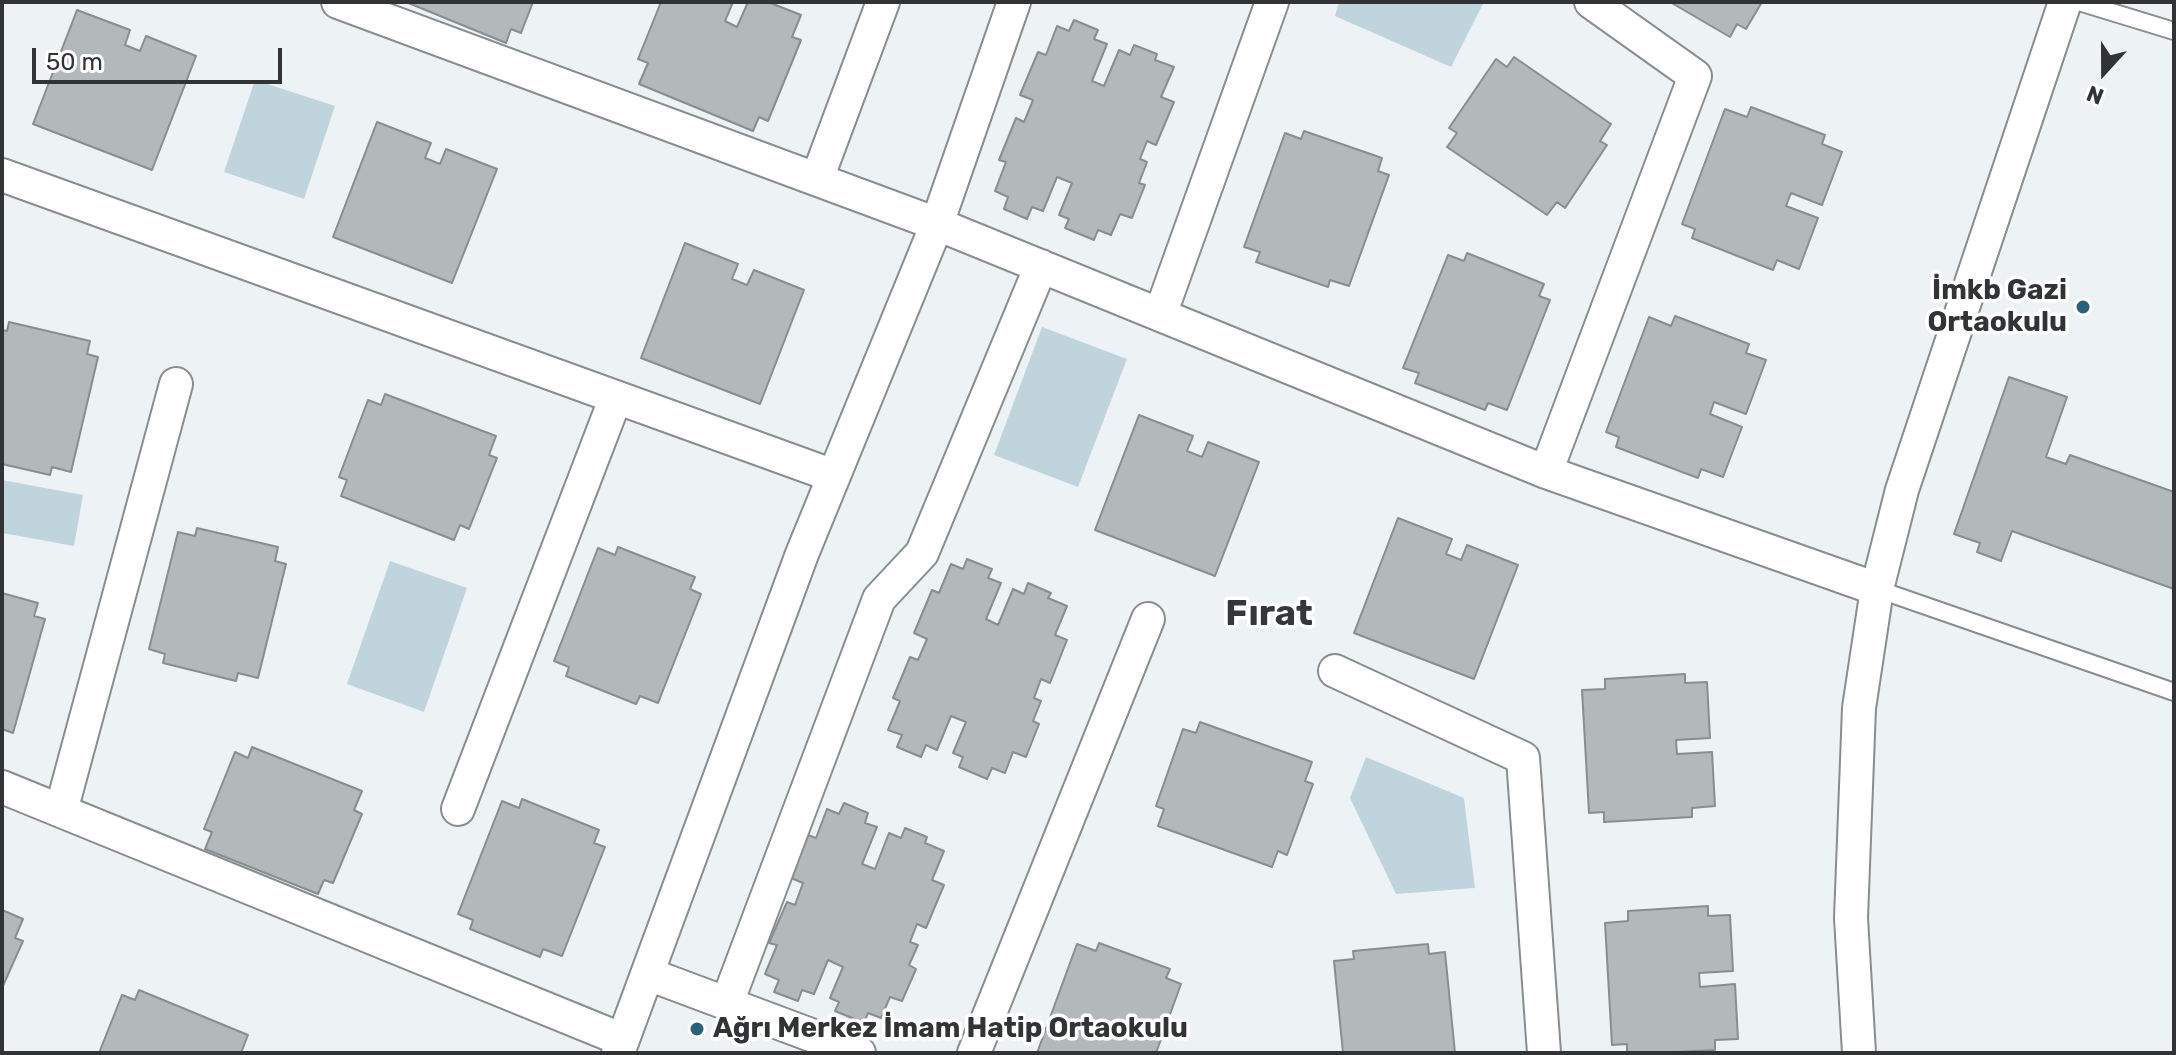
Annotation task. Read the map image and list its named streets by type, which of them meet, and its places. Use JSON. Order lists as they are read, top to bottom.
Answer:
{
  "districts": ["Fırat"],
  "places": ["İmkb Gazi Ortaokulu", "Ağrı Merkez İmam Hatip Ortaokulu"],
  "scale_bar": "50 m",
  "north": "bottom"
}
